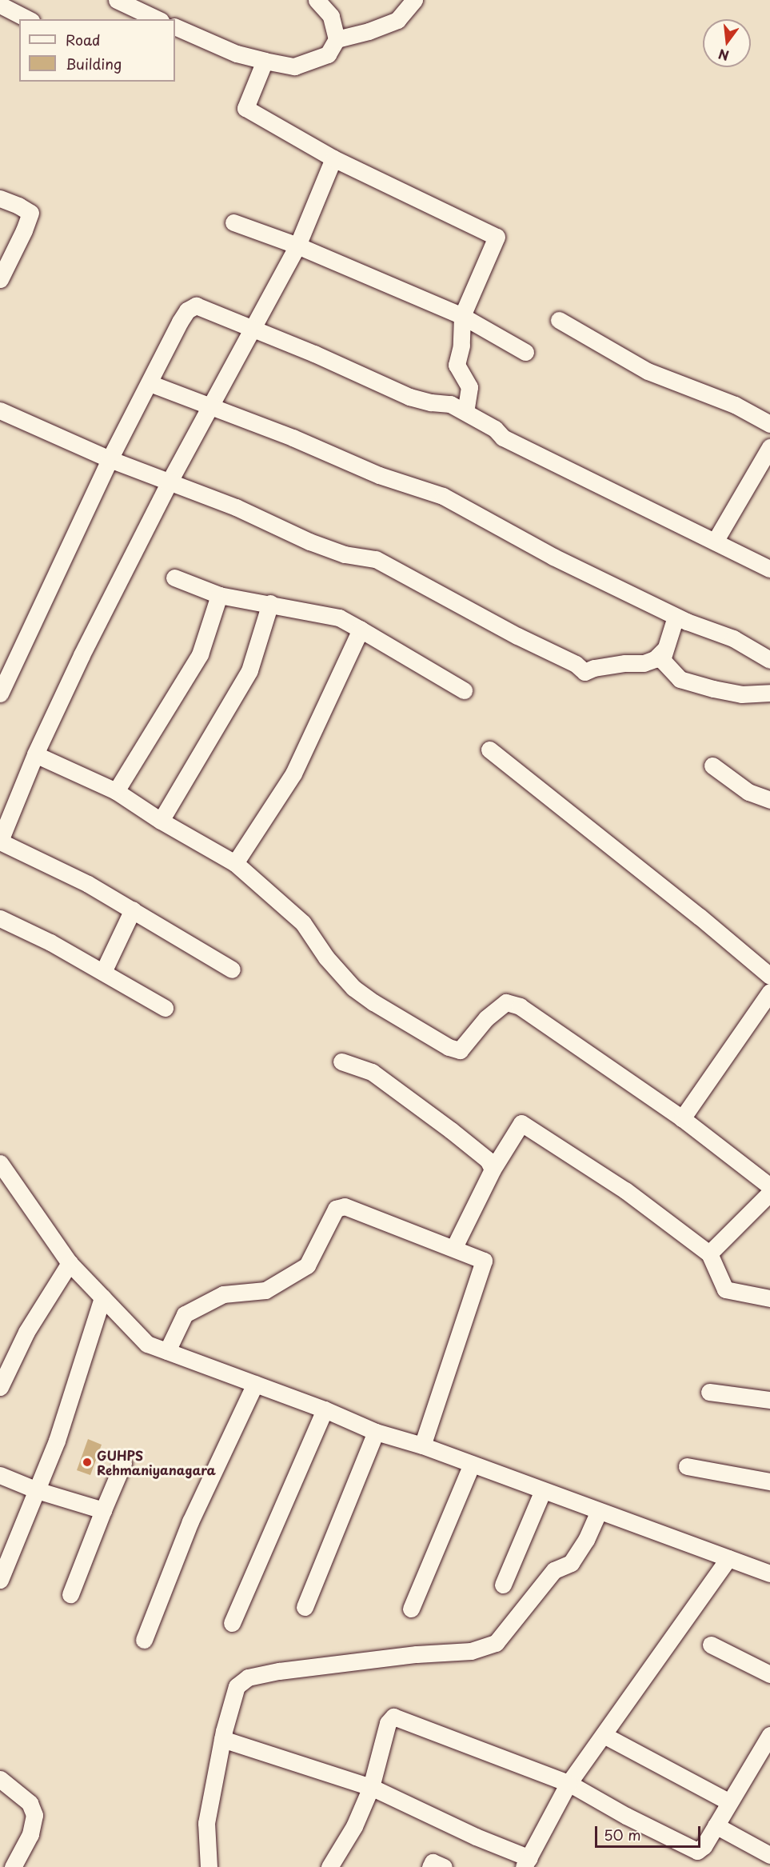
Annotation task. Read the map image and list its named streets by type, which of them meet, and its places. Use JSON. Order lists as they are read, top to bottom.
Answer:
{
  "places": ["GUHPS Rehmaniyanagara"],
  "legend": ["Road", "Building"],
  "scale_bar": "50 m",
  "north": "bottom"
}
